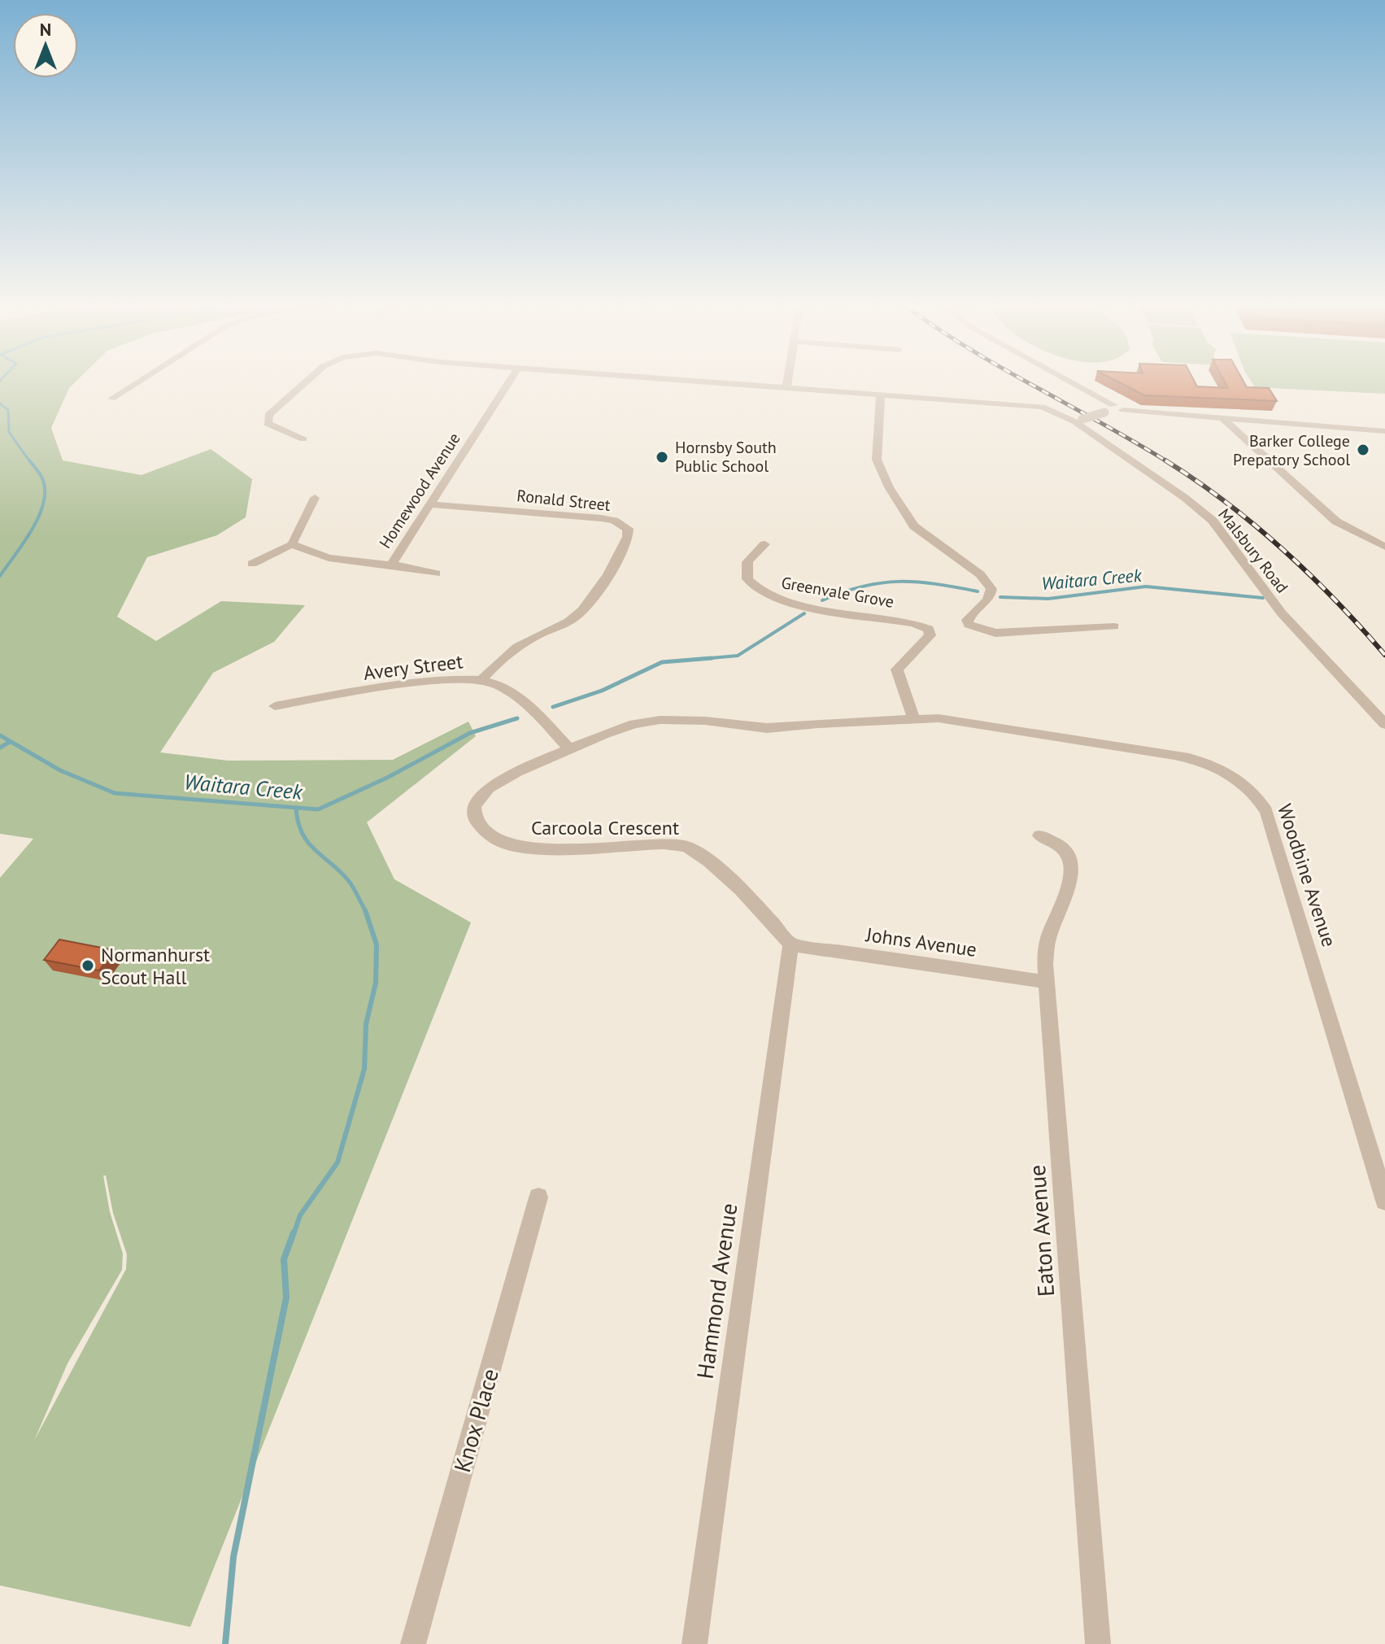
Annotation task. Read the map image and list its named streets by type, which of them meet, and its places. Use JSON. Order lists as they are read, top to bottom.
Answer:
{
  "streets": {
    "street": [
      "Homewood Avenue",
      "Ronald Street",
      "Malsbury Road",
      "Greenvale Grove",
      "Avery Street",
      "Carcoola Crescent",
      "Woodbine Avenue",
      "Johns Avenue",
      "Eaton Avenue",
      "Hammond Avenue",
      "Knox Place"
    ]
  },
  "crossings": [
    ["Homewood Avenue", "Ronald Street"],
    ["Ronald Street", "Avery Street"],
    ["Greenvale Grove", "Carcoola Crescent"],
    ["Greenvale Grove", "Woodbine Avenue"],
    ["Avery Street", "Carcoola Crescent"],
    ["Carcoola Crescent", "Woodbine Avenue"],
    ["Carcoola Crescent", "Johns Avenue"],
    ["Carcoola Crescent", "Hammond Avenue"],
    ["Johns Avenue", "Eaton Avenue"],
    ["Johns Avenue", "Hammond Avenue"]
  ],
  "water": ["Waitara Creek"],
  "places": ["Barker College Prepatory School", "Hornsby South Public School", "Normanhurst Scout Hall"],
  "north": "top"
}
